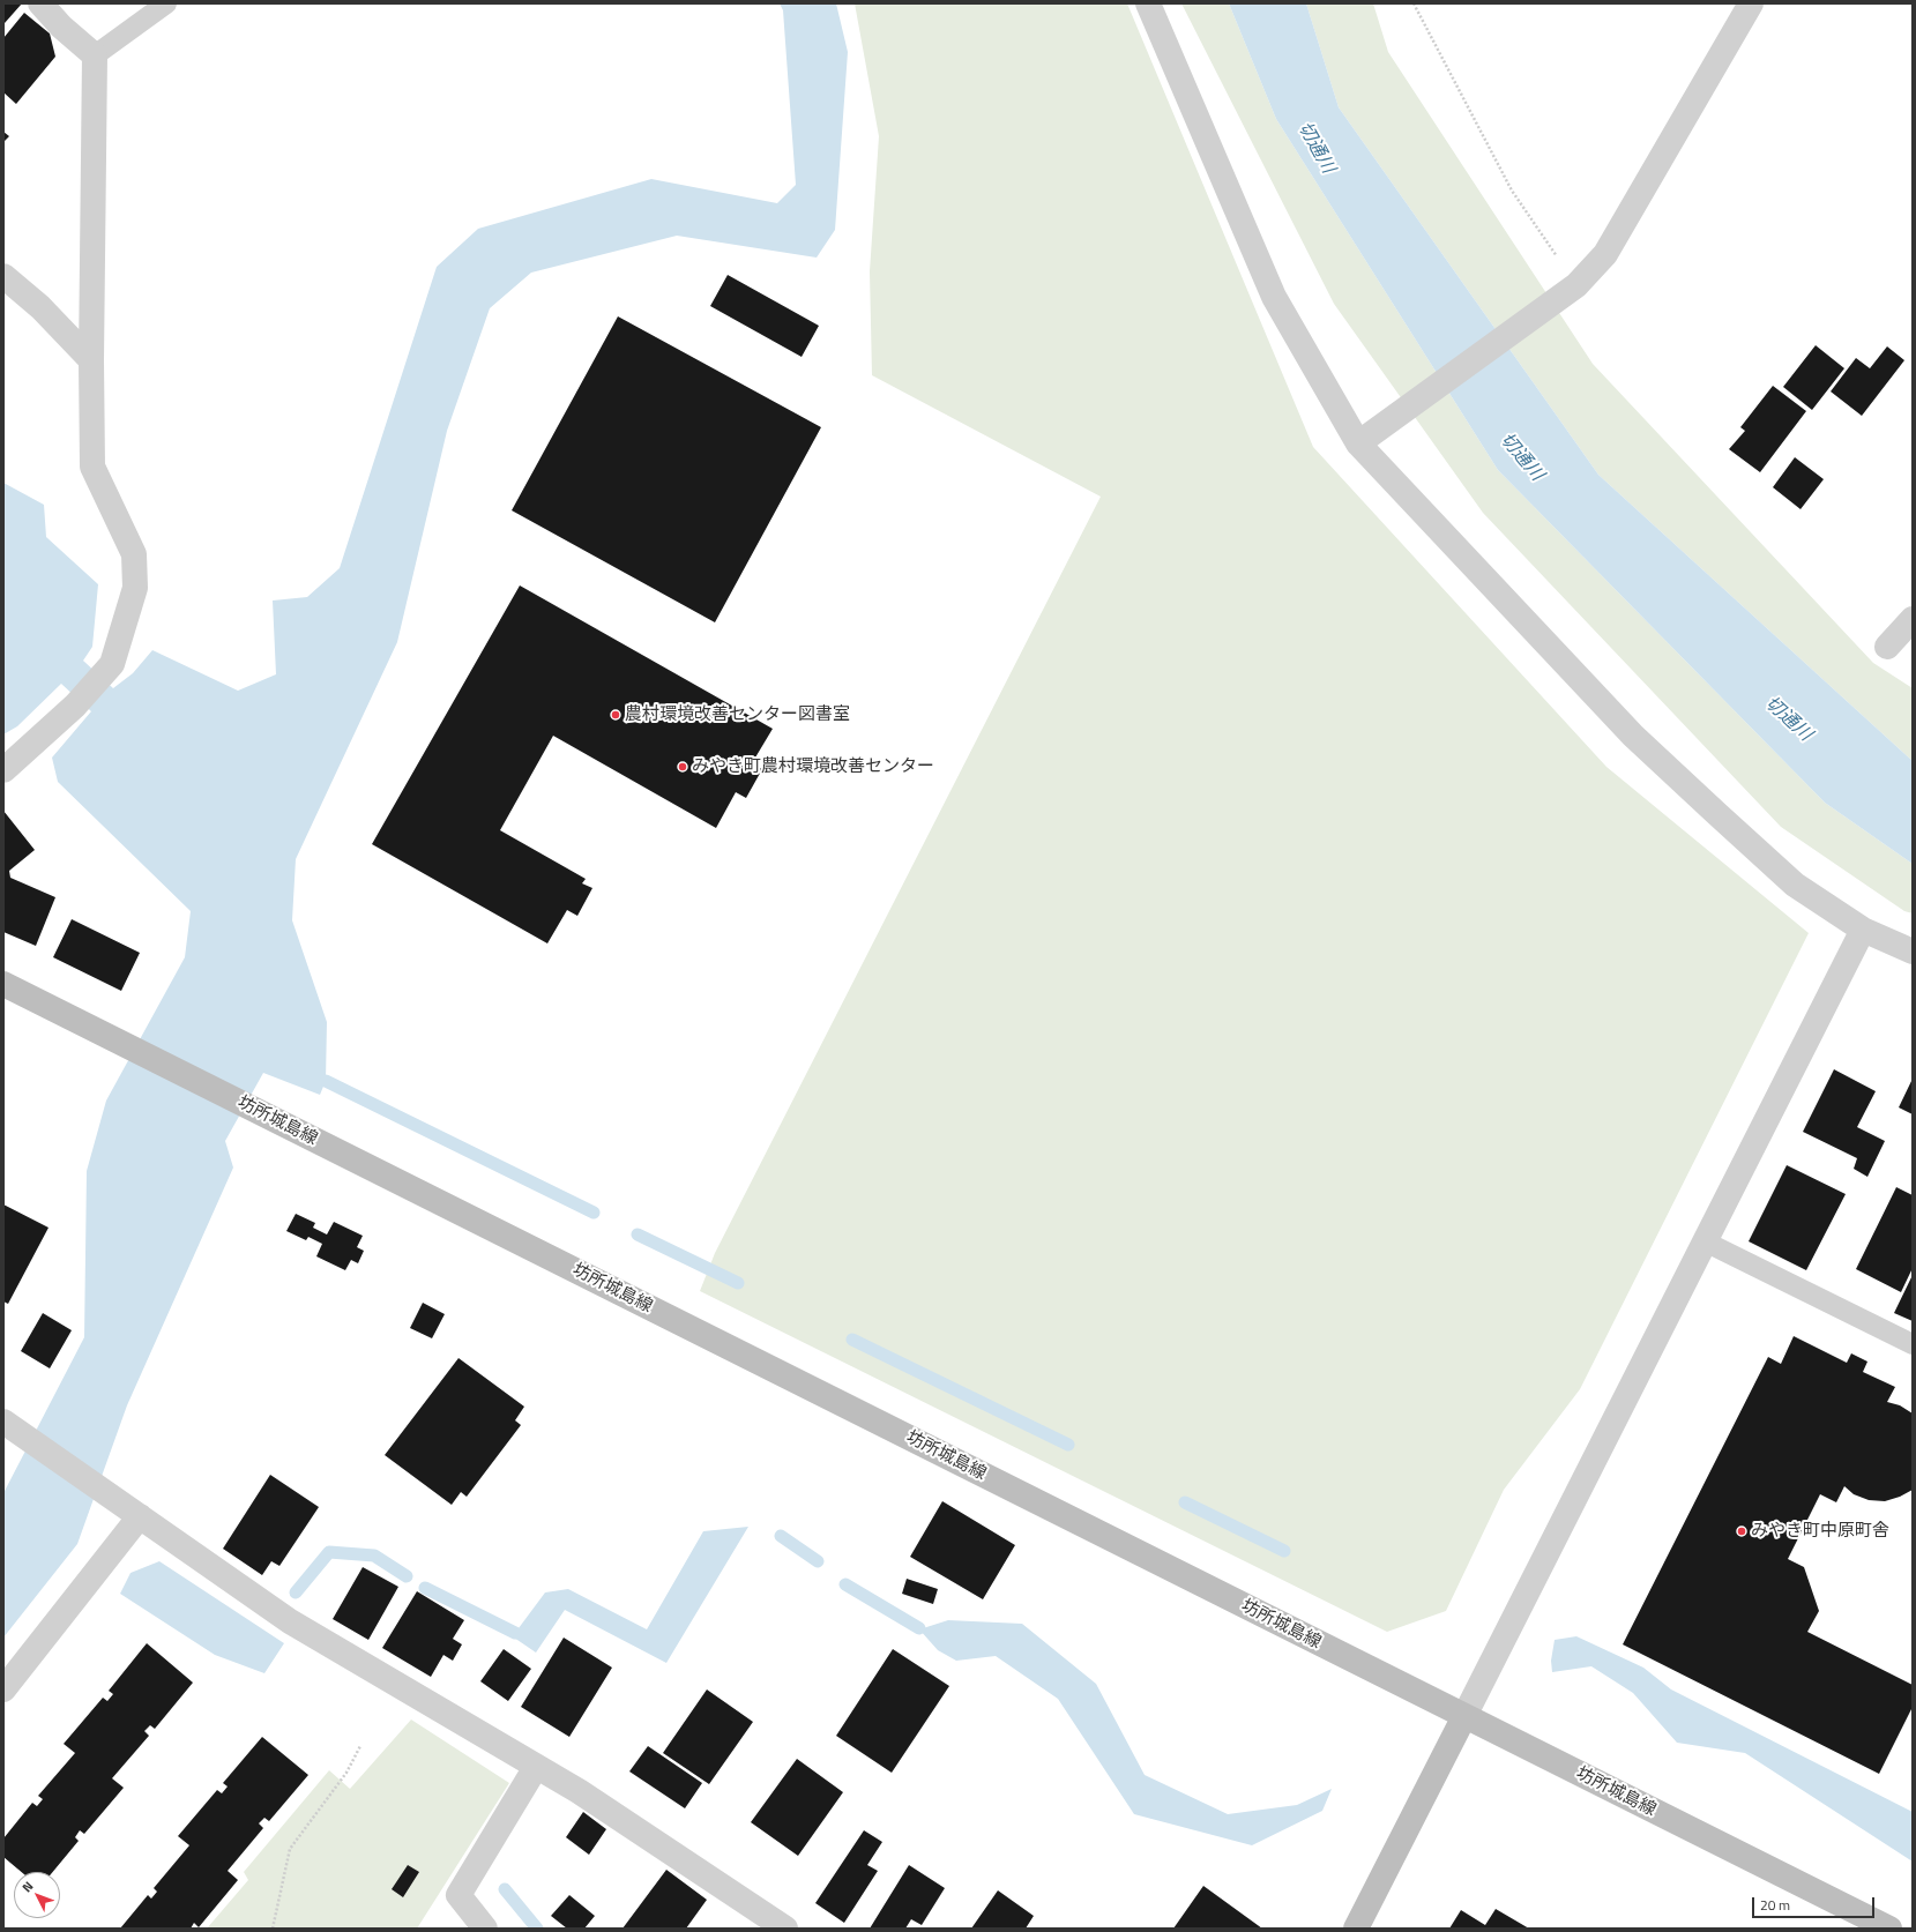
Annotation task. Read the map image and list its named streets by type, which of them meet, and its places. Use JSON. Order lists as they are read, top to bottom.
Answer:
{
  "streets": {
    "main road": ["坊所城島線"]
  },
  "water": ["切通川"],
  "places": ["農村環境改善センター図書室", "みやき町農村環境改善センター", "みやき町中原町舎"],
  "scale_bar": "20 m",
  "north": "top left"
}
